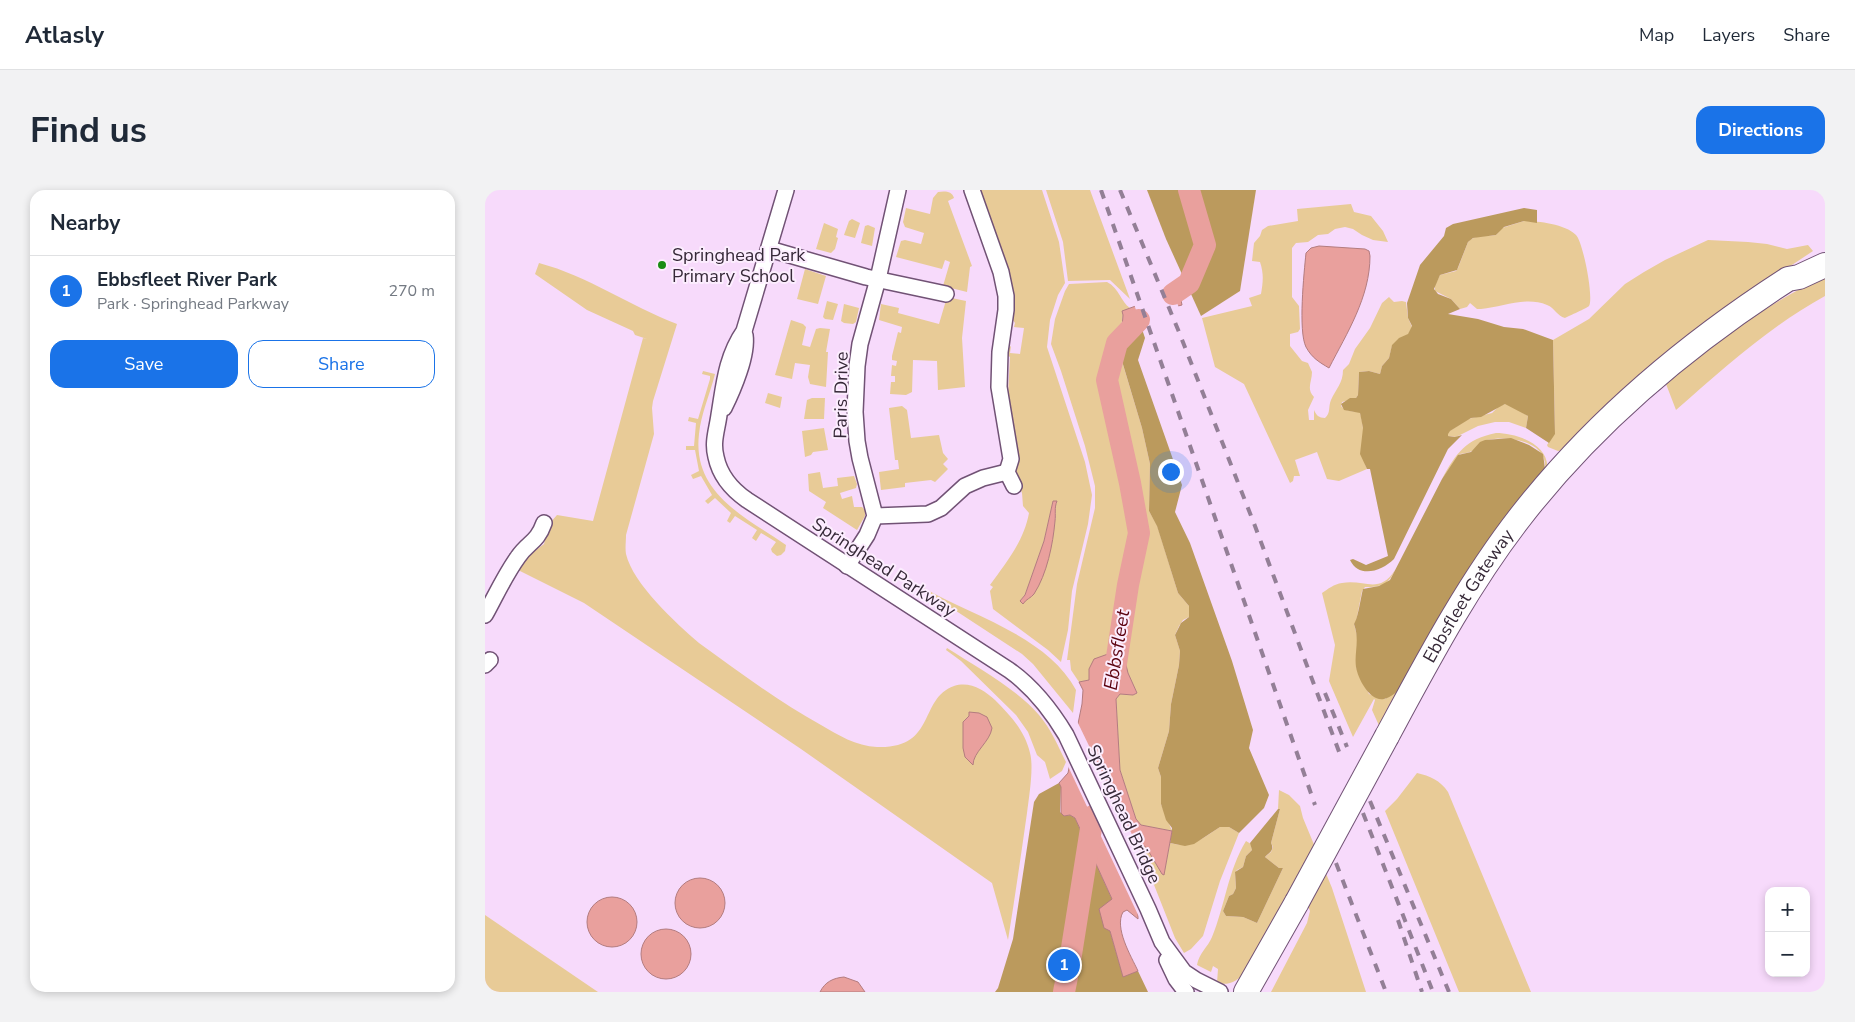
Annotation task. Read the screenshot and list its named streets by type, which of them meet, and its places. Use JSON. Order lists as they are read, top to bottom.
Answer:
{
  "streets": {
    "main road": ["Ebbsfleet Gateway"],
    "street": ["Paris Drive", "Springhead Parkway", "Springhead Bridge"]
  },
  "crossings": [
    ["Springhead Parkway", "Springhead Bridge"]
  ],
  "water": ["Ebbsfleet"],
  "places": ["Springhead Park Primary School"],
  "page": {
    "header": "Atlasly",
    "nav": ["Map", "Layers", "Share"],
    "buttons": [
      "Directions",
      ["Save", "Share"]
    ],
    "title": "Find us",
    "heading": "Nearby",
    "list": [
      {
        "mark": "1",
        "name": "Ebbsfleet River Park",
        "note": "Park · Springhead Parkway",
        "value": "270 m"
      }
    ],
    "map_buttons": ["+", "−"],
    "pins": "1"
  }
}
